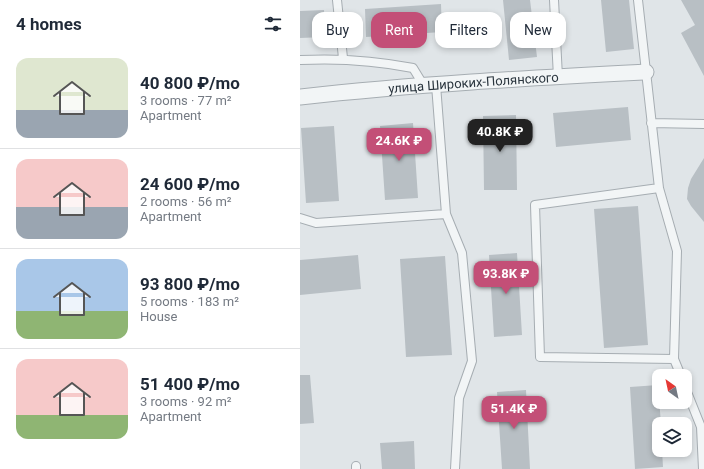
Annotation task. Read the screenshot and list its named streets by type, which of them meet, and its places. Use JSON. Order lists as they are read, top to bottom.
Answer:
{
  "streets": {
    "street": ["улица Широких-Полянского"]
  },
  "north": "top left",
  "page": {
    "heading": "4 homes",
    "chip": [
      "Buy",
      "Rent",
      "Filters",
      "New"
    ],
    "list": [
      {
        "name": "40 800 ₽/mo",
        "note": "3 rooms · 77 m² · Apartment"
      },
      {
        "name": "24 600 ₽/mo",
        "note": "2 rooms · 56 m² · Apartment"
      },
      {
        "name": "93 800 ₽/mo",
        "note": "5 rooms · 183 m² · House"
      },
      {
        "name": "51 400 ₽/mo",
        "note": "3 rooms · 92 m² · Apartment"
      }
    ],
    "price": [
      "40.8K ₽",
      "24.6K ₽",
      "93.8K ₽",
      "51.4K ₽"
    ]
  }
}
